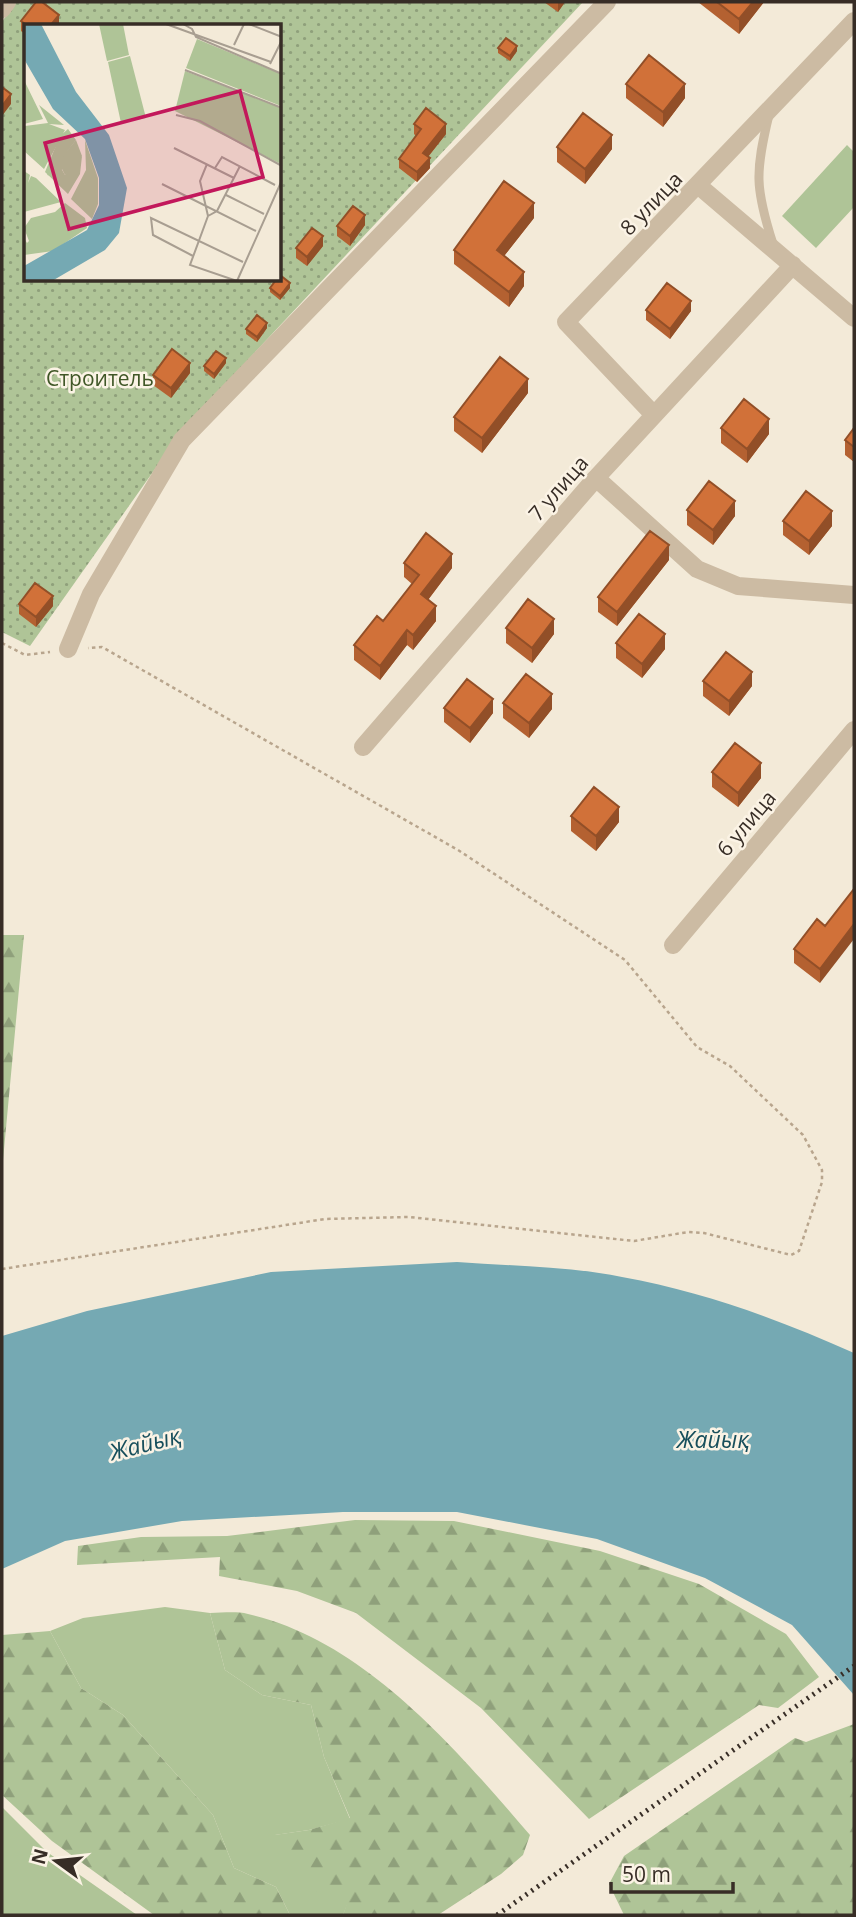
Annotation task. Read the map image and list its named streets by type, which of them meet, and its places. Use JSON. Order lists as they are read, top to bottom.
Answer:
{
  "streets": {
    "street": ["8 улица", "7 улица", "6 улица"]
  },
  "crossings": [
    ["8 улица", "7 улица"]
  ],
  "water": ["Жайық"],
  "parks": ["Строитель"],
  "scale_bar": "50 m",
  "north": "left"
}
